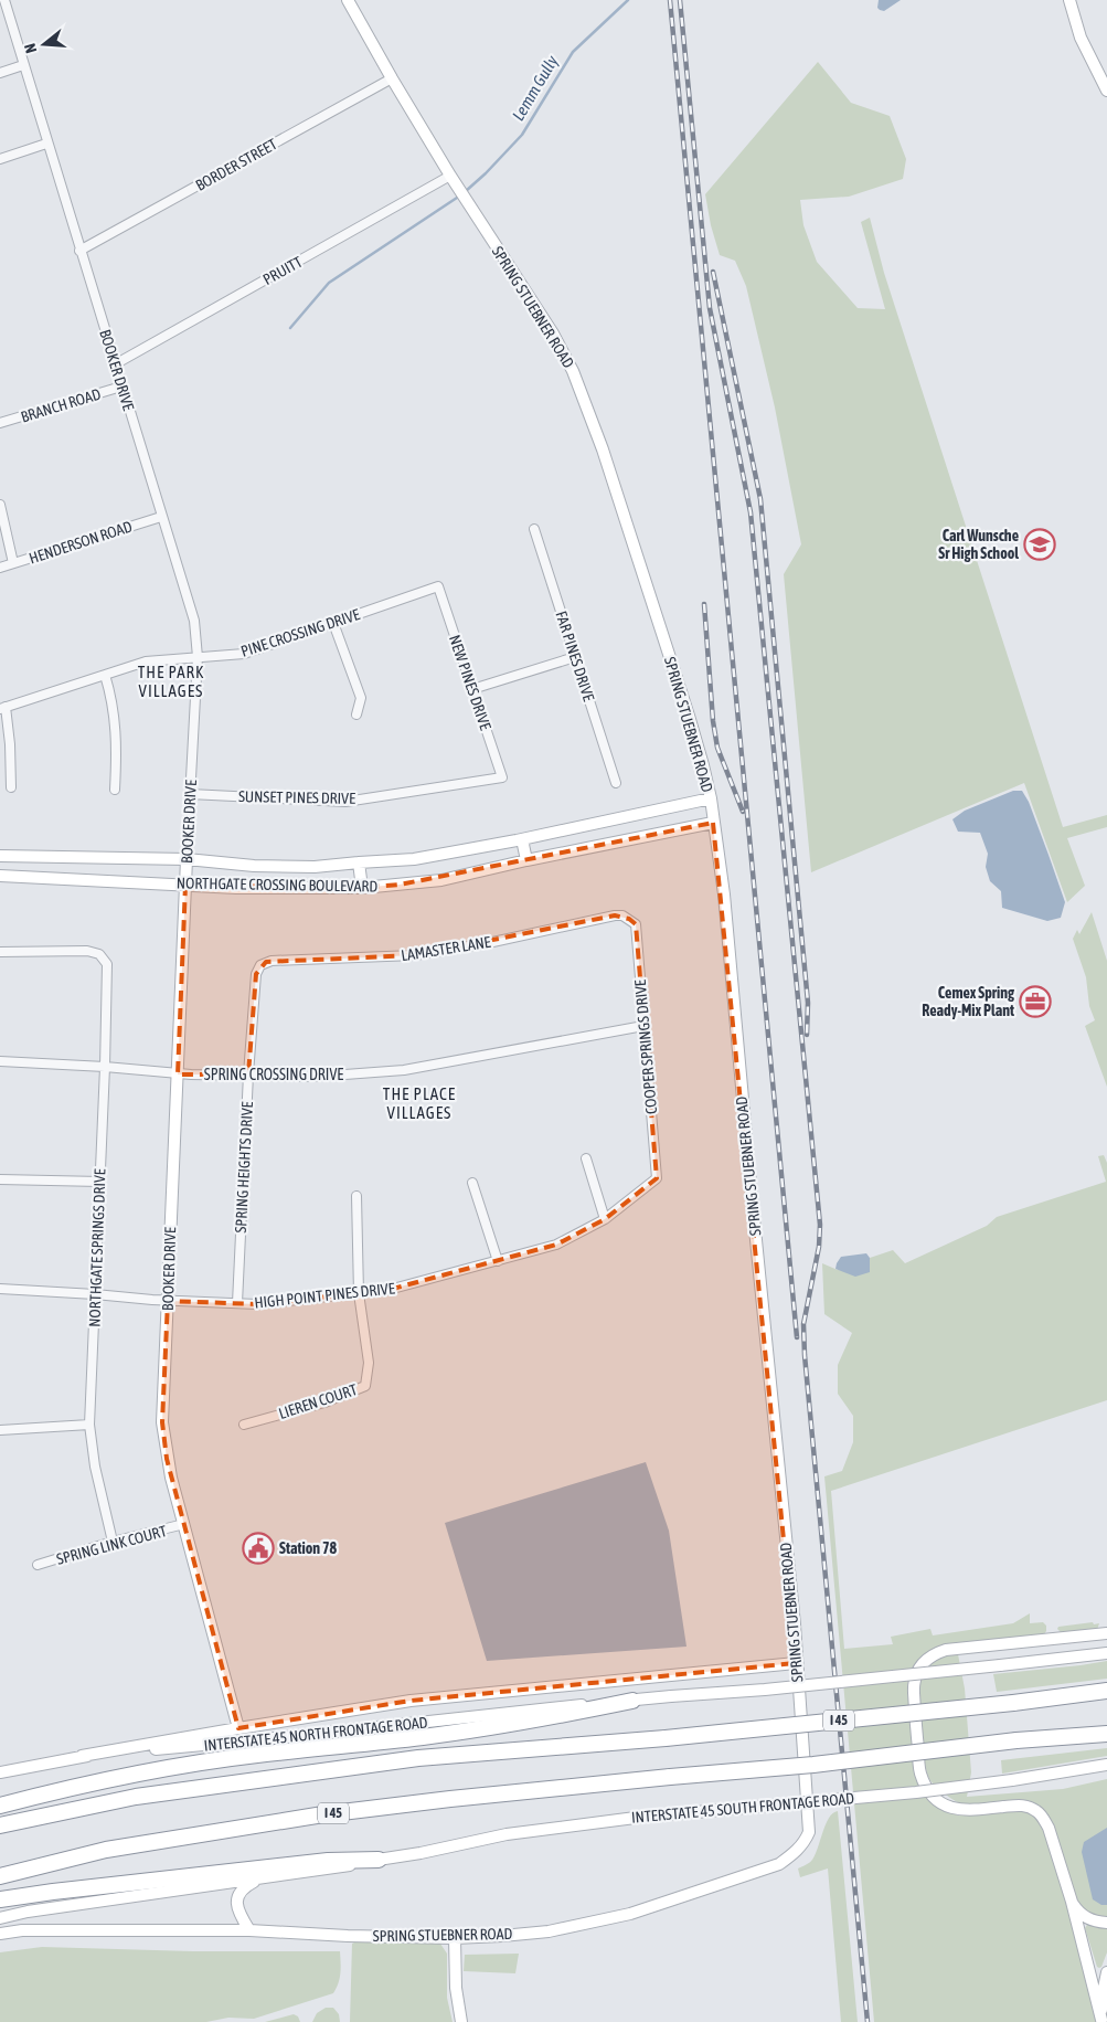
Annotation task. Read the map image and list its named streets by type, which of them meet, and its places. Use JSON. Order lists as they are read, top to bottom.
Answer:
{
  "streets": {
    "highway": ["I 45"],
    "main road": [
      "SPRING STUEBNER ROAD",
      "BOOKER DRIVE",
      "NORTHGATE CROSSING BOULEVARD",
      "INTERSTATE 45 NORTH FRONTAGE ROAD",
      "INTERSTATE 45 SOUTH FRONTAGE ROAD"
    ],
    "street": [
      "BORDER STREET",
      "PRUITT",
      "BRANCH ROAD",
      "HENDERSON ROAD",
      "PINE CROSSING DRIVE",
      "FAR PINES DRIVE",
      "NEW PINES DRIVE",
      "SUNSET PINES DRIVE",
      "LAMASTER LANE",
      "COOPER SPRINGS DRIVE",
      "SPRING CROSSING DRIVE",
      "SPRING HEIGHTS DRIVE",
      "NORTHGATE SPRINGS DRIVE",
      "HIGH POINT PINES DRIVE",
      "LIEREN COURT",
      "SPRING LINK COURT"
    ]
  },
  "crossings": [
    ["BORDER STREET", "SPRING STUEBNER ROAD"],
    ["BORDER STREET", "BOOKER DRIVE"],
    ["PRUITT", "SPRING STUEBNER ROAD"],
    ["PRUITT", "BOOKER DRIVE"],
    ["SPRING STUEBNER ROAD", "NORTHGATE CROSSING BOULEVARD"],
    ["BOOKER DRIVE", "BRANCH ROAD"],
    ["BOOKER DRIVE", "HENDERSON ROAD"],
    ["BOOKER DRIVE", "PINE CROSSING DRIVE"],
    ["BOOKER DRIVE", "SUNSET PINES DRIVE"],
    ["BOOKER DRIVE", "NORTHGATE CROSSING BOULEVARD"],
    ["BOOKER DRIVE", "SPRING CROSSING DRIVE"],
    ["BOOKER DRIVE", "HIGH POINT PINES DRIVE"],
    ["BOOKER DRIVE", "SPRING LINK COURT"],
    ["PINE CROSSING DRIVE", "NEW PINES DRIVE"],
    ["NEW PINES DRIVE", "SUNSET PINES DRIVE"],
    ["LAMASTER LANE", "COOPER SPRINGS DRIVE"],
    ["LAMASTER LANE", "SPRING HEIGHTS DRIVE"],
    ["COOPER SPRINGS DRIVE", "SPRING CROSSING DRIVE"],
    ["COOPER SPRINGS DRIVE", "HIGH POINT PINES DRIVE"],
    ["SPRING CROSSING DRIVE", "SPRING HEIGHTS DRIVE"],
    ["SPRING CROSSING DRIVE", "NORTHGATE SPRINGS DRIVE"],
    ["SPRING HEIGHTS DRIVE", "HIGH POINT PINES DRIVE"],
    ["NORTHGATE SPRINGS DRIVE", "HIGH POINT PINES DRIVE"],
    ["NORTHGATE SPRINGS DRIVE", "SPRING LINK COURT"],
    ["HIGH POINT PINES DRIVE", "LIEREN COURT"]
  ],
  "districts": ["THE PARK VILLAGES", "THE PLACE VILLAGES"],
  "water": ["Lemm Gully"],
  "places": {
    "school or university": ["Carl Wunsche Sr High School"],
    "office": ["Cemex Spring Ready-Mix Plant"],
    "public building": ["Station 78"]
  },
  "north": "left"
}
